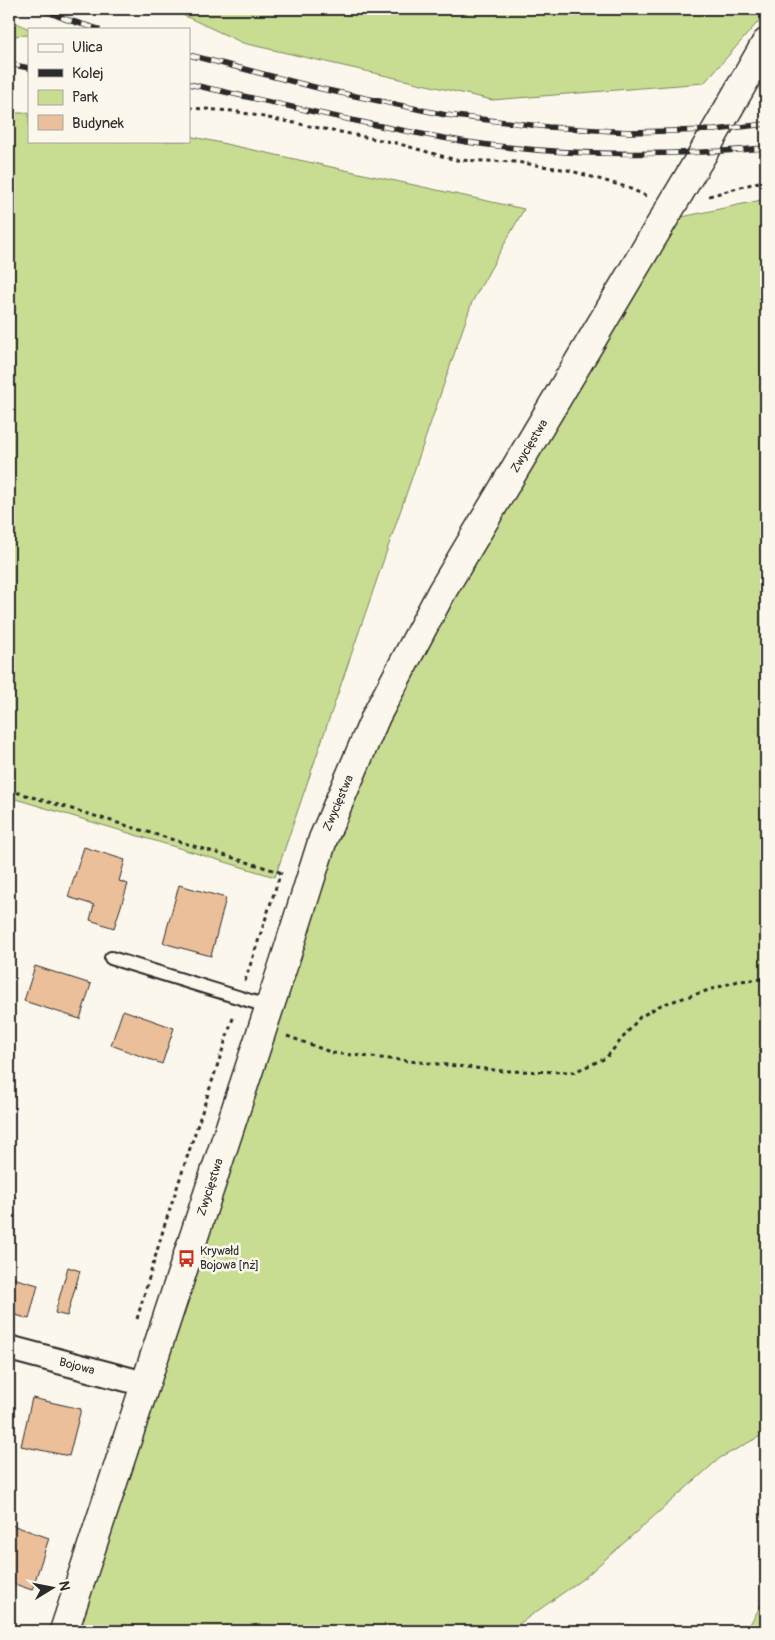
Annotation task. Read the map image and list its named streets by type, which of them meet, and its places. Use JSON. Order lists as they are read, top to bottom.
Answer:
{
  "streets": {
    "main road": ["Zwycięstwa"],
    "street": ["Bojowa"]
  },
  "crossings": [
    ["Zwycięstwa", "Bojowa"]
  ],
  "places": {
    "bus stop": ["Krywałd Bojowa [nż]"]
  },
  "legend": [
    "Ulica",
    "Kolej",
    "Park",
    "Budynek"
  ],
  "north": "right"
}
